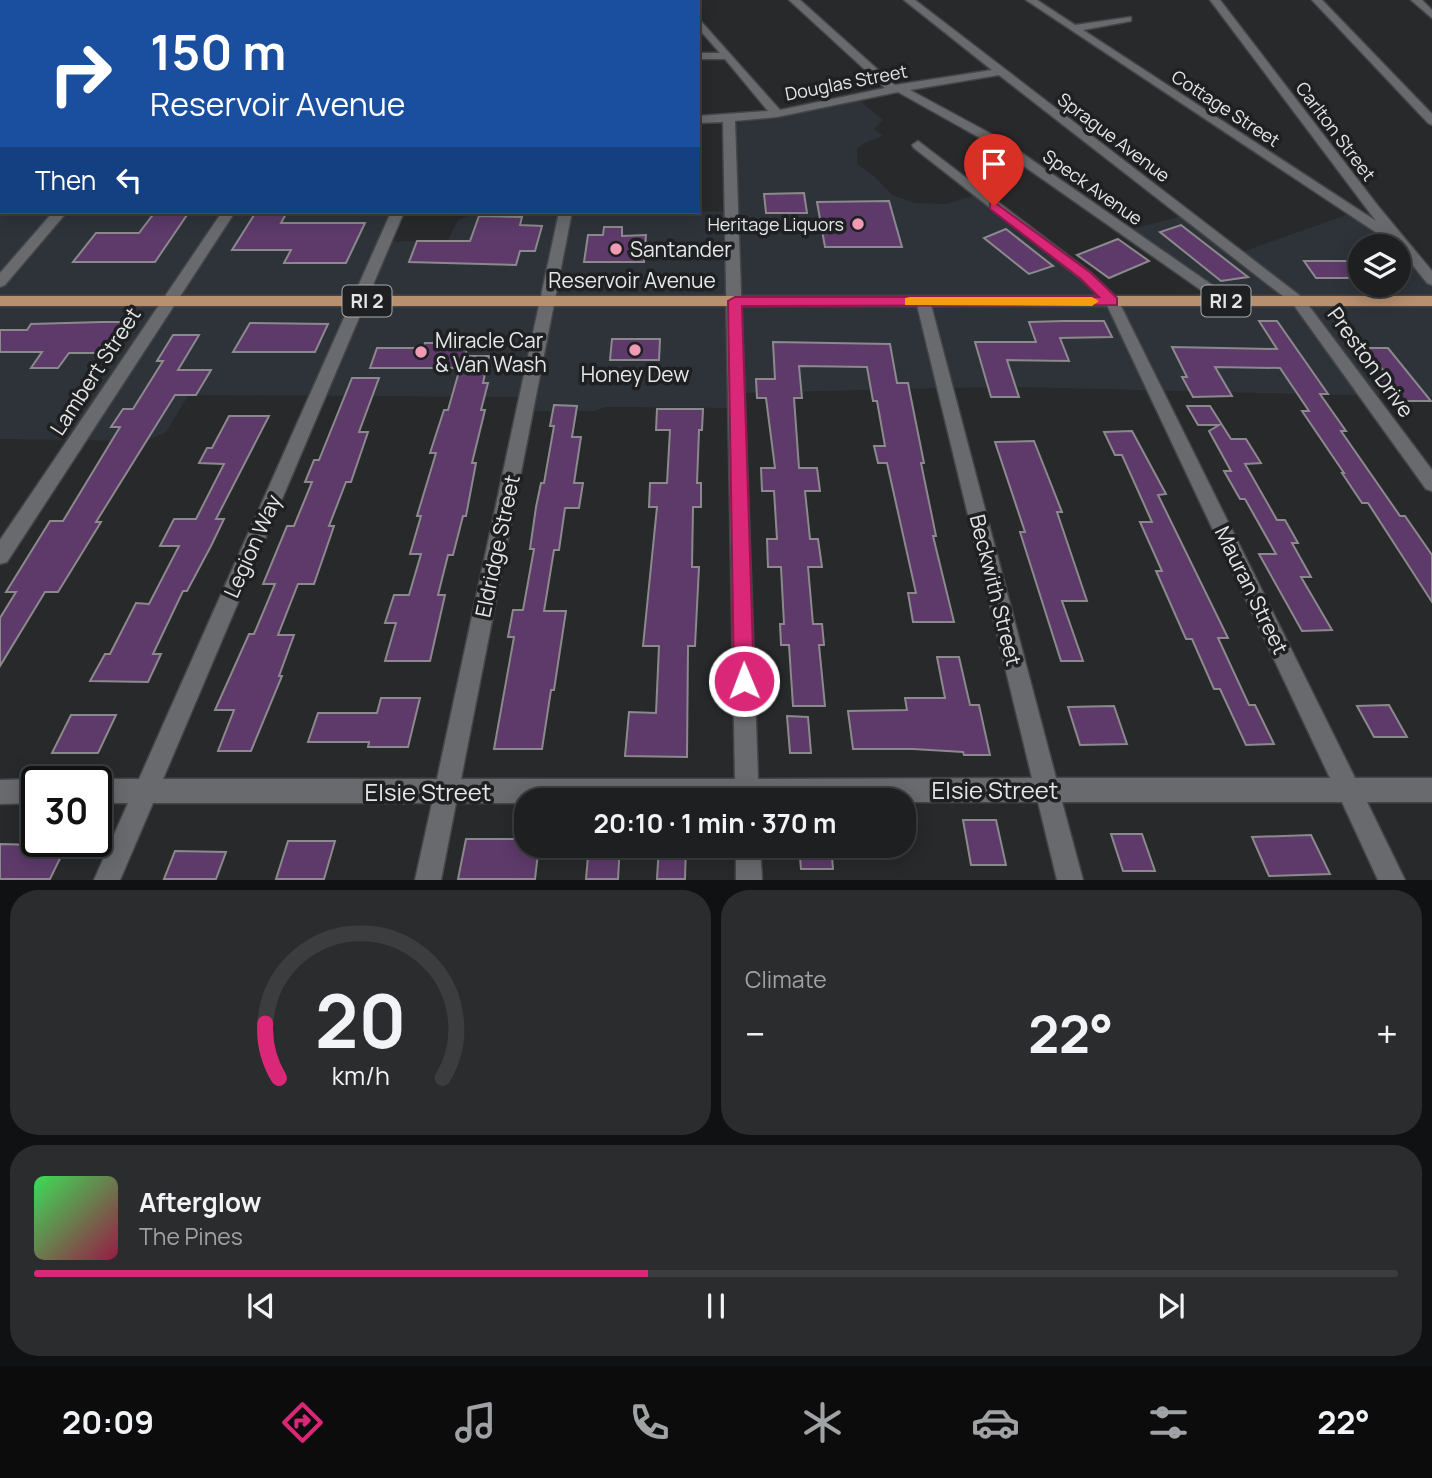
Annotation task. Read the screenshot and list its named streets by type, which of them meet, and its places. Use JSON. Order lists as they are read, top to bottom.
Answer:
{
  "streets": {
    "main road": ["Reservoir Avenue", "RI 2"],
    "street": [
      "Douglas Street",
      "Cottage Street",
      "Carlton Street",
      "Sprague Avenue",
      "Speck Avenue",
      "Preston Drive",
      "Lambert Street",
      "Legion Way",
      "Eldridge Street",
      "Beckwith Street",
      "Mauran Street",
      "Elsie Street"
    ]
  },
  "crossings": [
    ["Douglas Street", "Sprague Avenue"],
    ["Douglas Street", "Speck Avenue"],
    ["Sprague Avenue", "Reservoir Avenue"],
    ["Sprague Avenue", "Preston Drive"],
    ["Speck Avenue", "Reservoir Avenue"],
    ["Reservoir Avenue", "Preston Drive"],
    ["Reservoir Avenue", "Lambert Street"],
    ["Reservoir Avenue", "Legion Way"],
    ["Reservoir Avenue", "Eldridge Street"],
    ["Reservoir Avenue", "Beckwith Street"],
    ["Reservoir Avenue", "Mauran Street"],
    ["Legion Way", "Elsie Street"],
    ["Eldridge Street", "Elsie Street"],
    ["Beckwith Street", "Elsie Street"],
    ["Mauran Street", "Elsie Street"]
  ],
  "places": [
    "Heritage Liquors",
    "Santander",
    "Honey Dew",
    "Miracle Car & Van Wash"
  ],
  "page": {
    "turn": ["150 m", "Reservoir Avenue"],
    "then": "Then",
    "limit": "30",
    "trip": "20:10 · 1 min · 370 m",
    "tile": "Climate",
    "heat": ["−", "22°", "+"],
    "song": ["Afterglow", "The Pines"],
    "tabs": ["20:09", "22°"],
    "gauge": ["20", "km/h"]
  }
}
